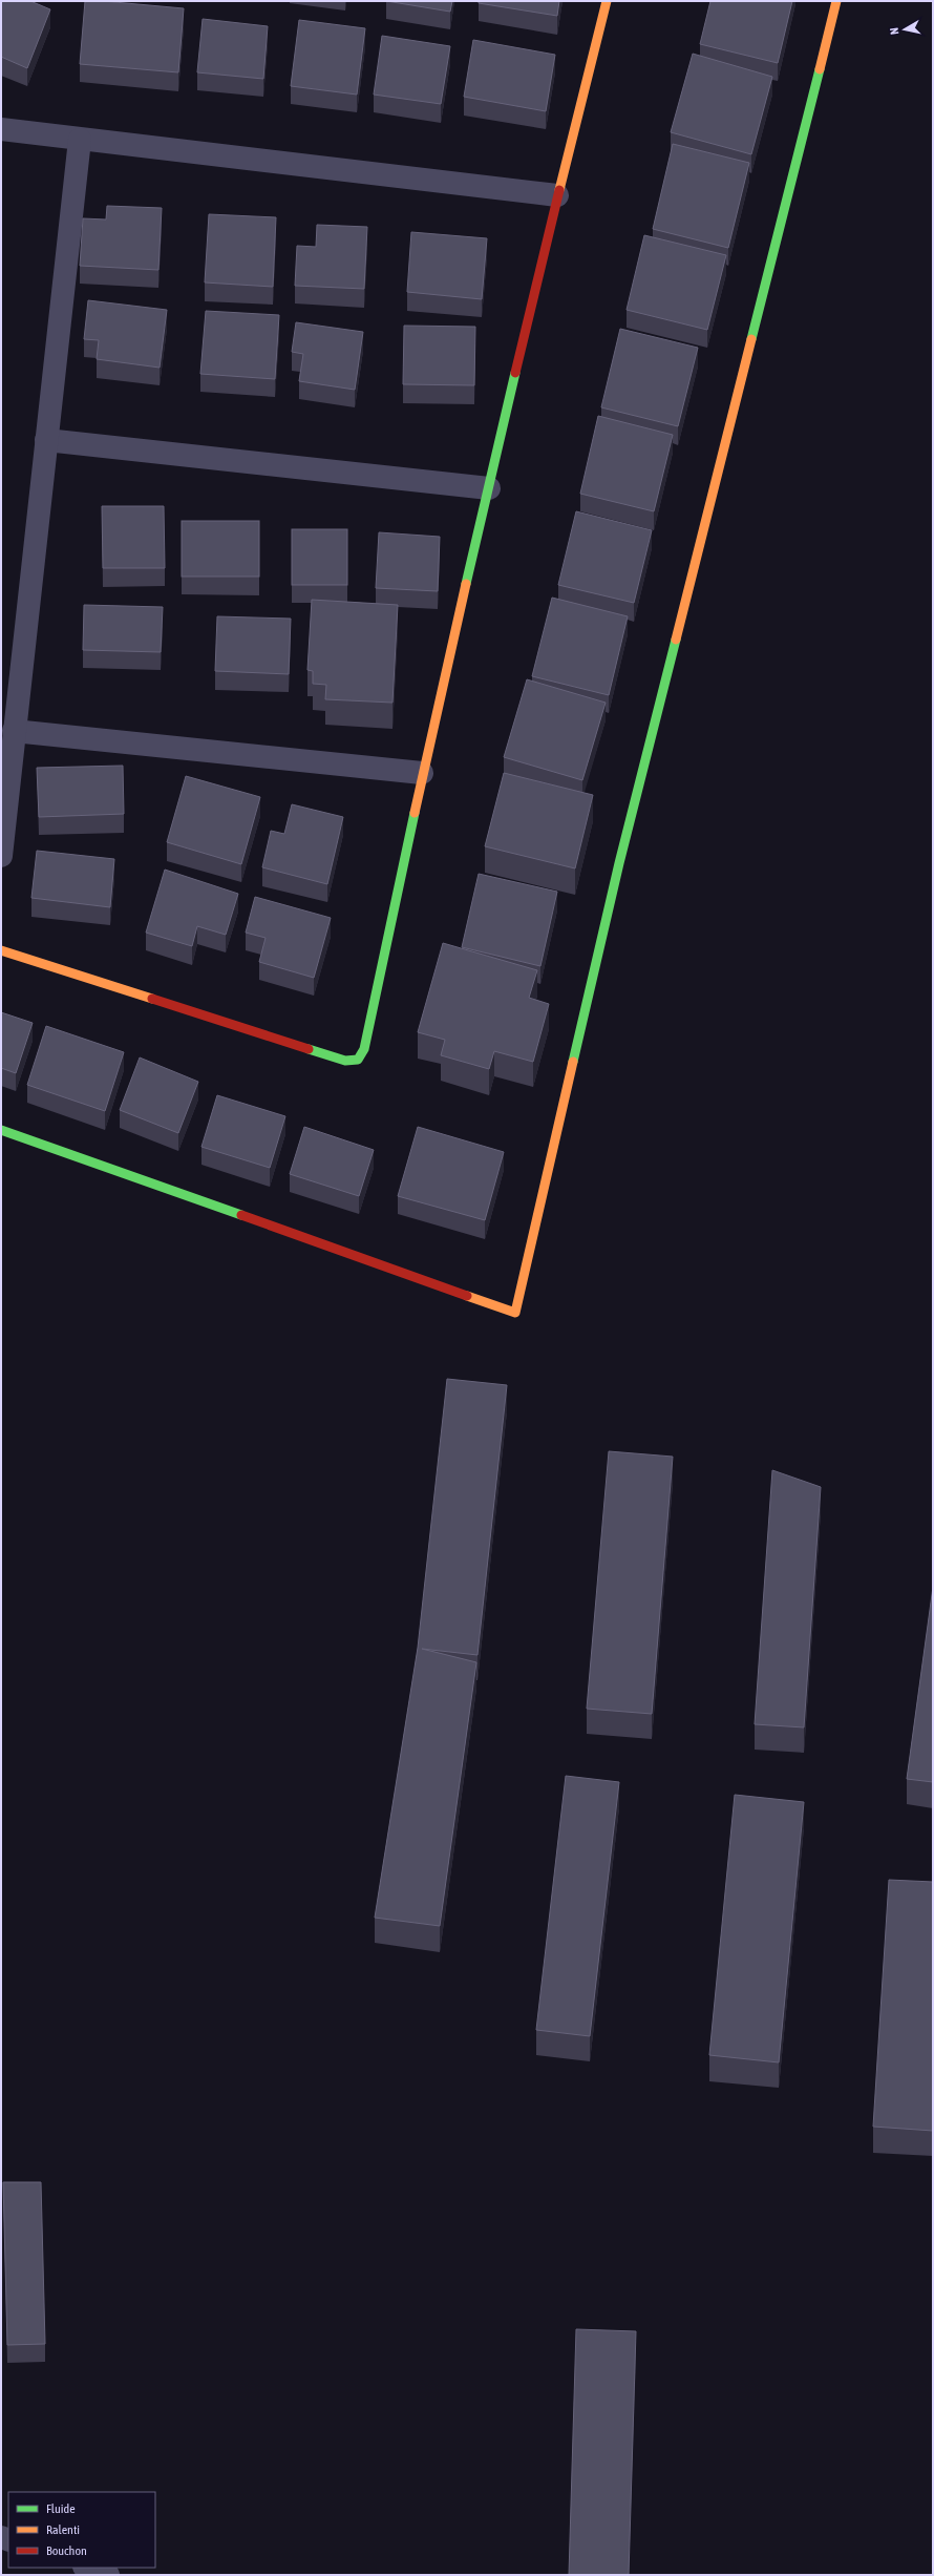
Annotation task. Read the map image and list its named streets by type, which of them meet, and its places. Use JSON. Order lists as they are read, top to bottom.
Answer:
{
  "legend": ["Fluide", "Ralenti", "Bouchon"],
  "north": "left"
}
